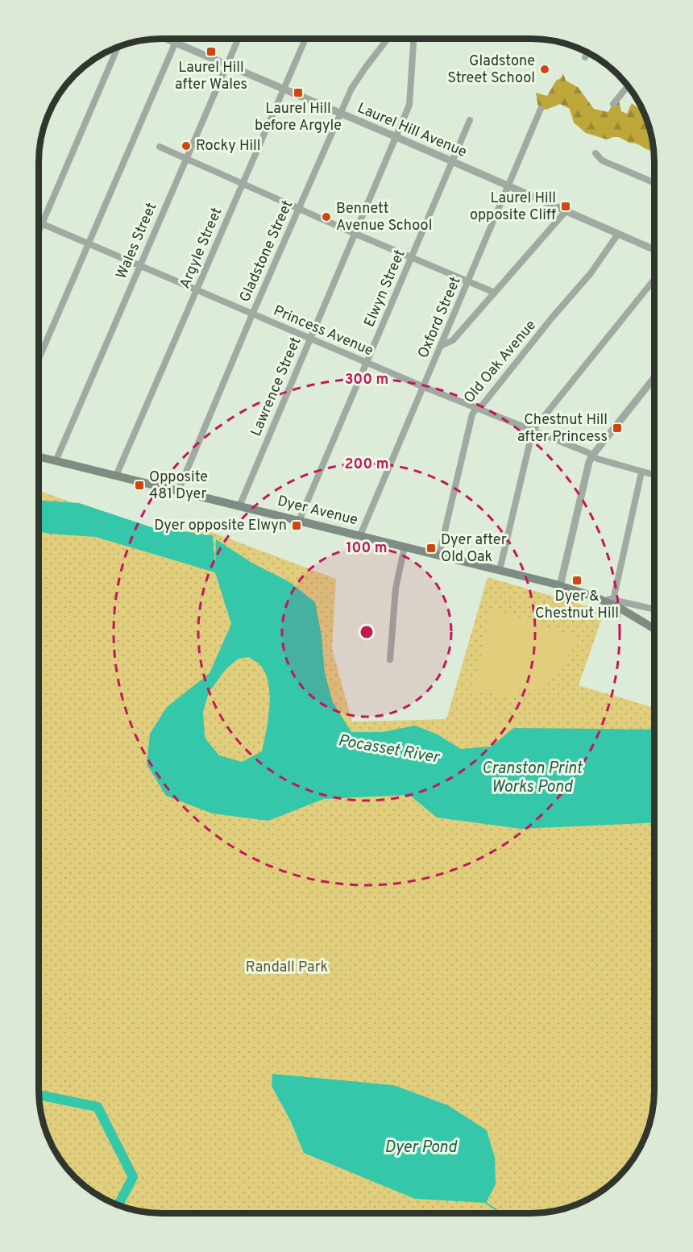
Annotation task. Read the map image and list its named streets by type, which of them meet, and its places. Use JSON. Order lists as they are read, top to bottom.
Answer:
{
  "streets": {
    "main road": ["Dyer Avenue"],
    "street": [
      "Laurel Hill Avenue",
      "Wales Street",
      "Argyle Street",
      "Gladstone Street",
      "Elwyn Street",
      "Oxford Street",
      "Princess Avenue",
      "Old Oak Avenue",
      "Lawrence Street"
    ]
  },
  "crossings": [
    ["Laurel Hill Avenue", "Wales Street"],
    ["Laurel Hill Avenue", "Argyle Street"],
    ["Laurel Hill Avenue", "Gladstone Street"],
    ["Laurel Hill Avenue", "Elwyn Street"],
    ["Laurel Hill Avenue", "Oxford Street"],
    ["Laurel Hill Avenue", "Old Oak Avenue"],
    ["Laurel Hill Avenue", "Lawrence Street"],
    ["Wales Street", "Princess Avenue"],
    ["Wales Street", "Dyer Avenue"],
    ["Argyle Street", "Princess Avenue"],
    ["Argyle Street", "Dyer Avenue"],
    ["Gladstone Street", "Princess Avenue"],
    ["Gladstone Street", "Dyer Avenue"],
    ["Elwyn Street", "Princess Avenue"],
    ["Elwyn Street", "Dyer Avenue"],
    ["Oxford Street", "Princess Avenue"],
    ["Oxford Street", "Dyer Avenue"],
    ["Princess Avenue", "Old Oak Avenue"],
    ["Princess Avenue", "Lawrence Street"],
    ["Old Oak Avenue", "Dyer Avenue"],
    ["Lawrence Street", "Dyer Avenue"]
  ],
  "water": ["Pocasset River", "Cranston Print Works Pond", "Dyer Pond"],
  "parks": ["Randall Park"],
  "places": {
    "transit": [
      "Laurel Hill after Wales",
      "Laurel Hill before Argyle",
      "Laurel Hill opposite Cliff",
      "Chestnut Hill after Princess",
      "Opposite 481 Dyer",
      "Dyer opposite Elwyn",
      "Dyer after Old Oak",
      "Dyer & Chestnut Hill"
    ],
    "other": ["Gladstone Street School", "Rocky Hill", "Bennett Avenue School"]
  },
  "rings": ["300 m", "200 m", "100 m"]
}
